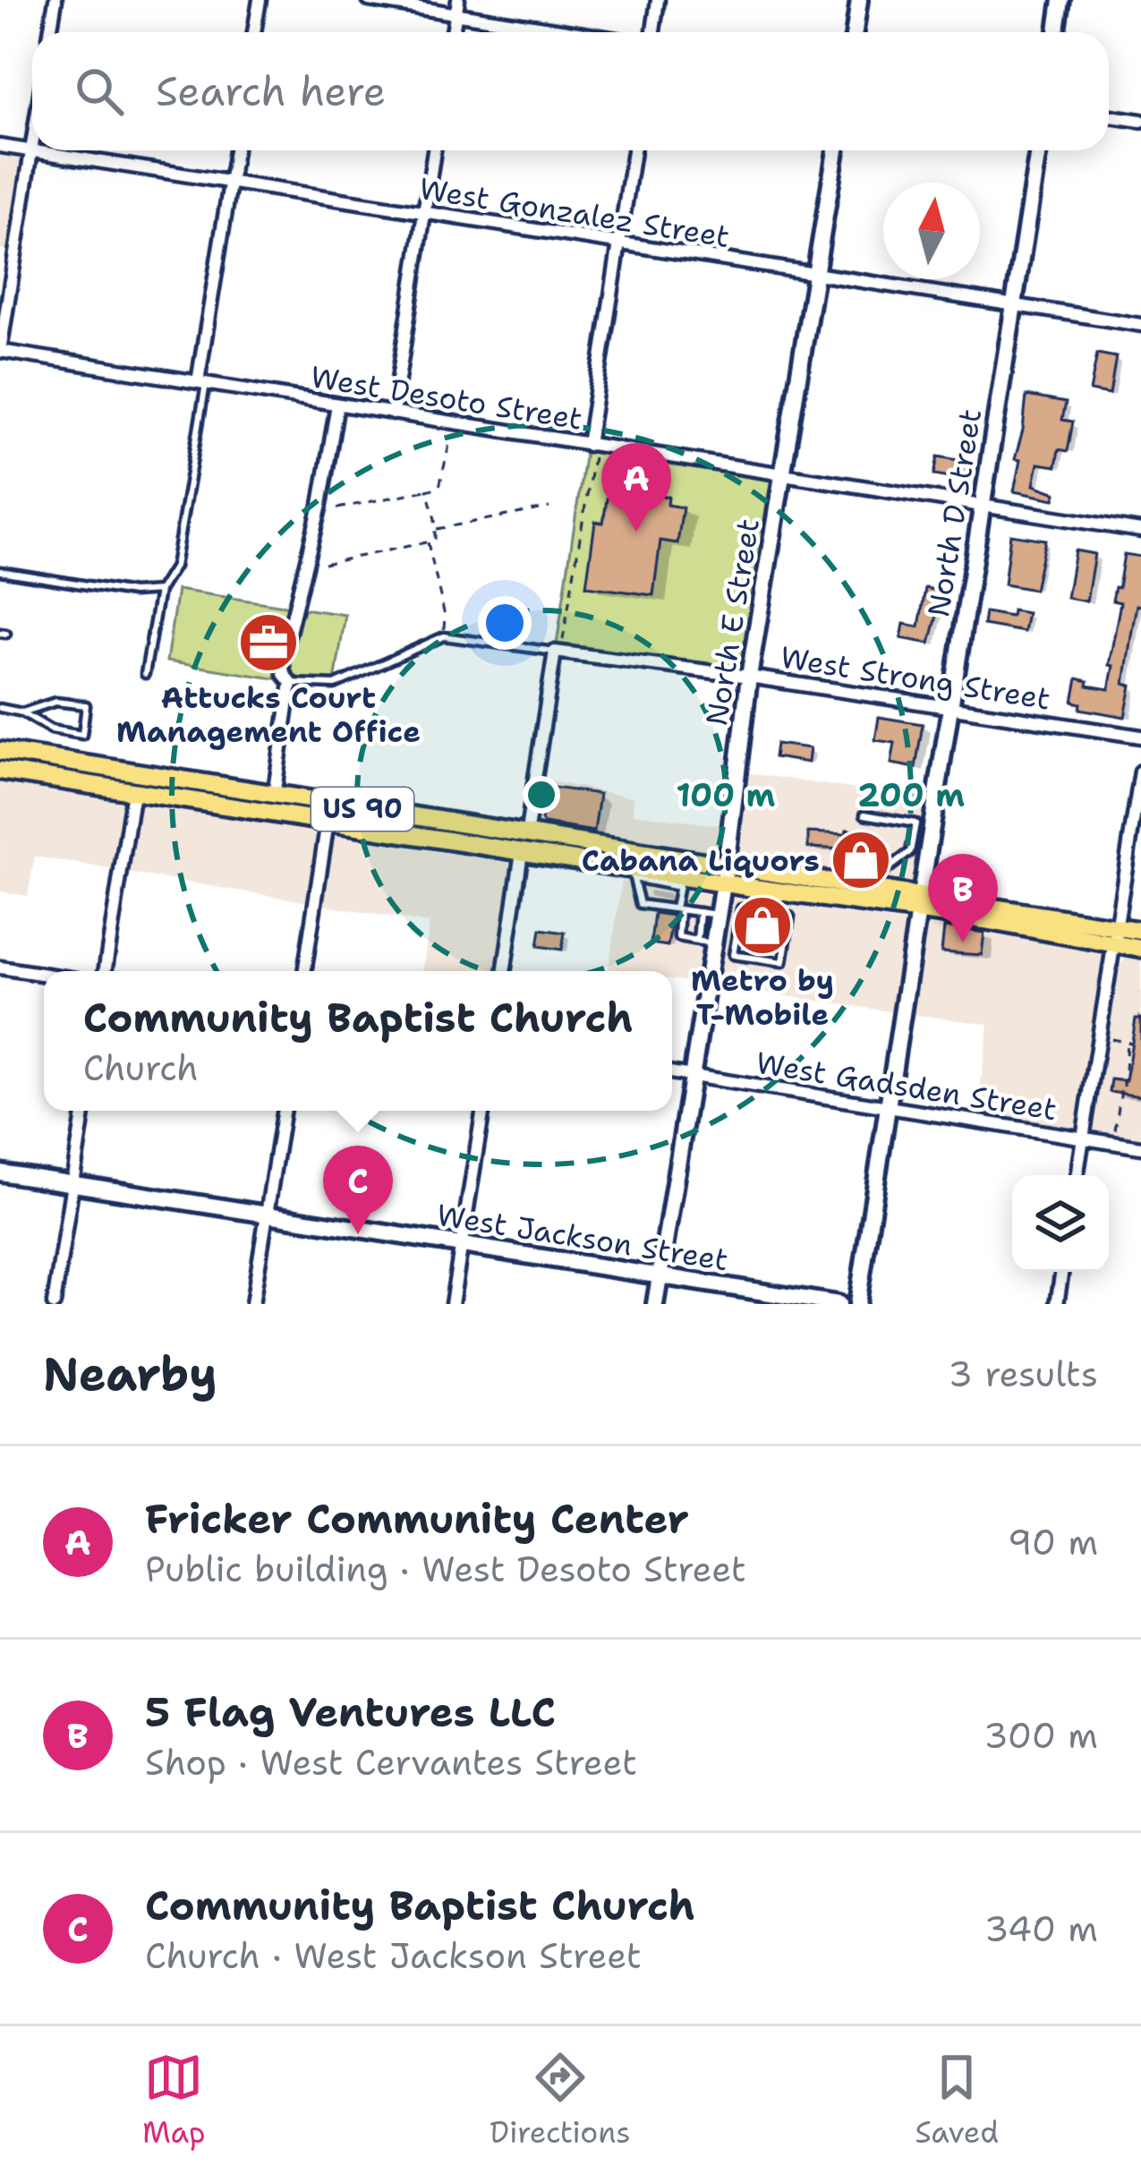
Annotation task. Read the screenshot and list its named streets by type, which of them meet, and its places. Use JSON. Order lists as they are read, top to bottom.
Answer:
{
  "streets": {
    "main road": ["US 90"],
    "street": [
      "West Gonzalez Street",
      "West Desoto Street",
      "North D Street",
      "North E Street",
      "West Strong Street",
      "West Gadsden Street",
      "West Jackson Street"
    ]
  },
  "crossings": [
    ["West Gonzalez Street", "North D Street"],
    ["West Gonzalez Street", "North E Street"],
    ["West Desoto Street", "North D Street"],
    ["West Desoto Street", "North E Street"],
    ["North D Street", "West Strong Street"],
    ["North D Street", "US 90"],
    ["North D Street", "West Gadsden Street"],
    ["North E Street", "West Strong Street"],
    ["North E Street", "US 90"],
    ["North E Street", "West Gadsden Street"],
    ["North E Street", "West Jackson Street"]
  ],
  "places": {
    "office": ["Attucks Court Management Office"],
    "shop": ["Cabana Liquors", "Metro by T-Mobile"]
  },
  "north": "top",
  "page": {
    "search": "Search here",
    "pins": ["A", "B", "C"],
    "popup": ["Community Baptist Church", "Church"],
    "heading": ["Nearby", "3 results"],
    "list": [
      {
        "mark": "A",
        "name": "Fricker Community Center",
        "note": "Public building · West Desoto Street",
        "value": "90 m"
      },
      {
        "mark": "B",
        "name": "5 Flag Ventures LLC",
        "note": "Shop · West Cervantes Street",
        "value": "300 m"
      },
      {
        "mark": "C",
        "name": "Community Baptist Church",
        "note": "Church · West Jackson Street",
        "value": "340 m"
      }
    ],
    "nav": ["Map", "Directions", "Saved"]
  },
  "rings": ["100 m", "200 m"]
}
